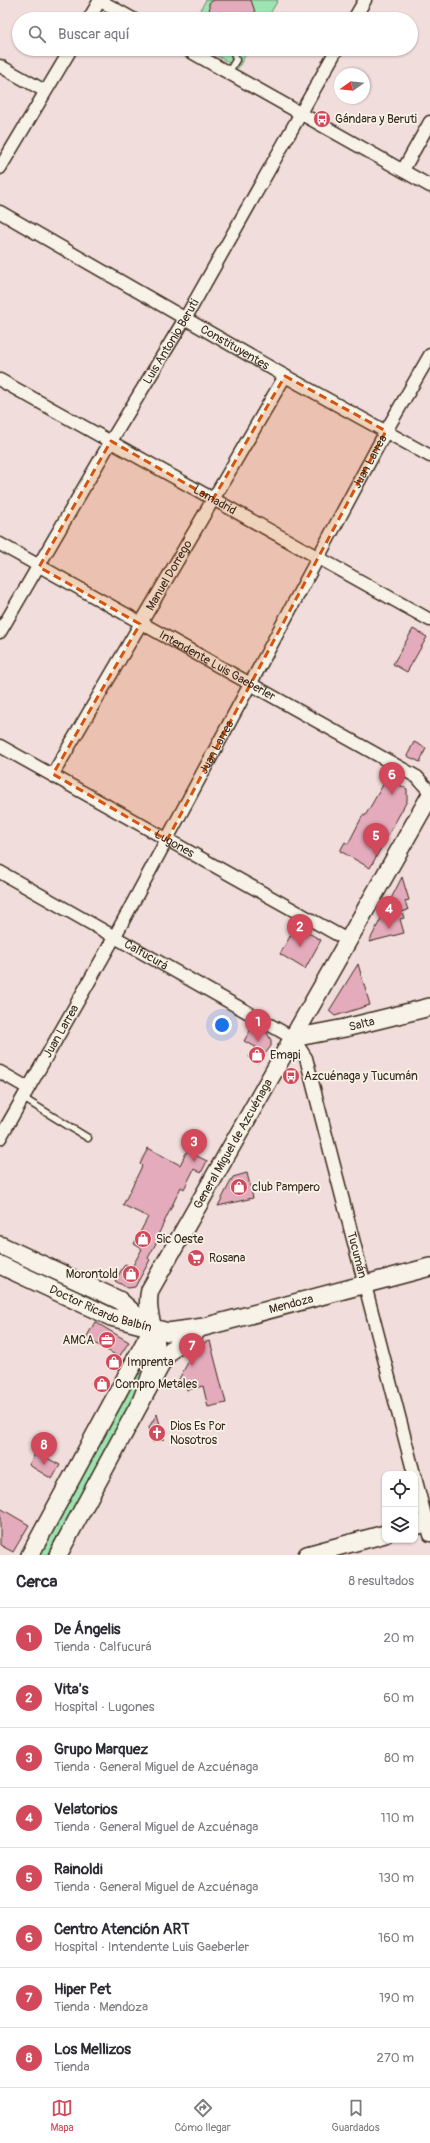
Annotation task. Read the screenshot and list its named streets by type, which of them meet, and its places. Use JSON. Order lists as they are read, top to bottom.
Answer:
{
  "streets": {
    "street": [
      "Luis Antonio Beruti",
      "Constituyentes",
      "Juan Larrea",
      "Lamadrid",
      "Manuel Dorrego",
      "Intendente Luis Gaeberler",
      "Lugones",
      "Calfucurá",
      "Salta",
      "General Miguel de Azcuénaga",
      "Tucumán",
      "Mendoza",
      "Doctor Ricardo Balbín"
    ]
  },
  "crossings": [
    ["Luis Antonio Beruti", "Constituyentes"],
    ["Luis Antonio Beruti", "Lamadrid"],
    ["Luis Antonio Beruti", "Intendente Luis Gaeberler"],
    ["Constituyentes", "Juan Larrea"],
    ["Constituyentes", "Manuel Dorrego"],
    ["Juan Larrea", "Lamadrid"],
    ["Juan Larrea", "Intendente Luis Gaeberler"],
    ["Juan Larrea", "Lugones"],
    ["Juan Larrea", "Calfucurá"],
    ["Lamadrid", "Manuel Dorrego"],
    ["Manuel Dorrego", "Intendente Luis Gaeberler"],
    ["Manuel Dorrego", "Lugones"],
    ["Lugones", "General Miguel de Azcuénaga"],
    ["Calfucurá", "Salta"],
    ["Calfucurá", "General Miguel de Azcuénaga"],
    ["Calfucurá", "Tucumán"],
    ["Salta", "General Miguel de Azcuénaga"],
    ["Salta", "Tucumán"],
    ["General Miguel de Azcuénaga", "Tucumán"],
    ["General Miguel de Azcuénaga", "Mendoza"],
    ["General Miguel de Azcuénaga", "Doctor Ricardo Balbín"],
    ["Tucumán", "Mendoza"],
    ["Mendoza", "Doctor Ricardo Balbín"]
  ],
  "places": {
    "bus stop": ["Gándara y Beruti", "Azcuénaga y Tucumán"],
    "shop": [
      "Emapi",
      "club Pampero",
      "Sic Oeste",
      "Morontold",
      "Imprenta",
      "Compro Metales"
    ],
    "supermarket": ["Rosana"],
    "office": ["AMCA"],
    "church": ["Dios Es Por Nosotros"]
  },
  "north": "left",
  "page": {
    "search": "Buscar aquí",
    "pins": [
      "6",
      "5",
      "4",
      "2",
      "1",
      "3",
      "7",
      "8"
    ],
    "heading": ["Cerca", "8 resultados"],
    "list": [
      {
        "mark": "1",
        "name": "De Ángelis",
        "note": "Tienda · Calfucurá",
        "value": "20 m"
      },
      {
        "mark": "2",
        "name": "Vita's",
        "note": "Hospital · Lugones",
        "value": "60 m"
      },
      {
        "mark": "3",
        "name": "Grupo Marquez",
        "note": "Tienda · General Miguel de Azcuénaga",
        "value": "80 m"
      },
      {
        "mark": "4",
        "name": "Velatorios",
        "note": "Tienda · General Miguel de Azcuénaga",
        "value": "110 m"
      },
      {
        "mark": "5",
        "name": "Rainoldi",
        "note": "Tienda · General Miguel de Azcuénaga",
        "value": "130 m"
      },
      {
        "mark": "6",
        "name": "Centro Atención ART",
        "note": "Hospital · Intendente Luis Gaeberler",
        "value": "160 m"
      },
      {
        "mark": "7",
        "name": "Hiper Pet",
        "note": "Tienda · Mendoza",
        "value": "190 m"
      },
      {
        "mark": "8",
        "name": "Los Mellizos",
        "note": "Tienda",
        "value": "270 m"
      }
    ],
    "nav": ["Mapa", "Cómo llegar", "Guardados"]
  }
}
